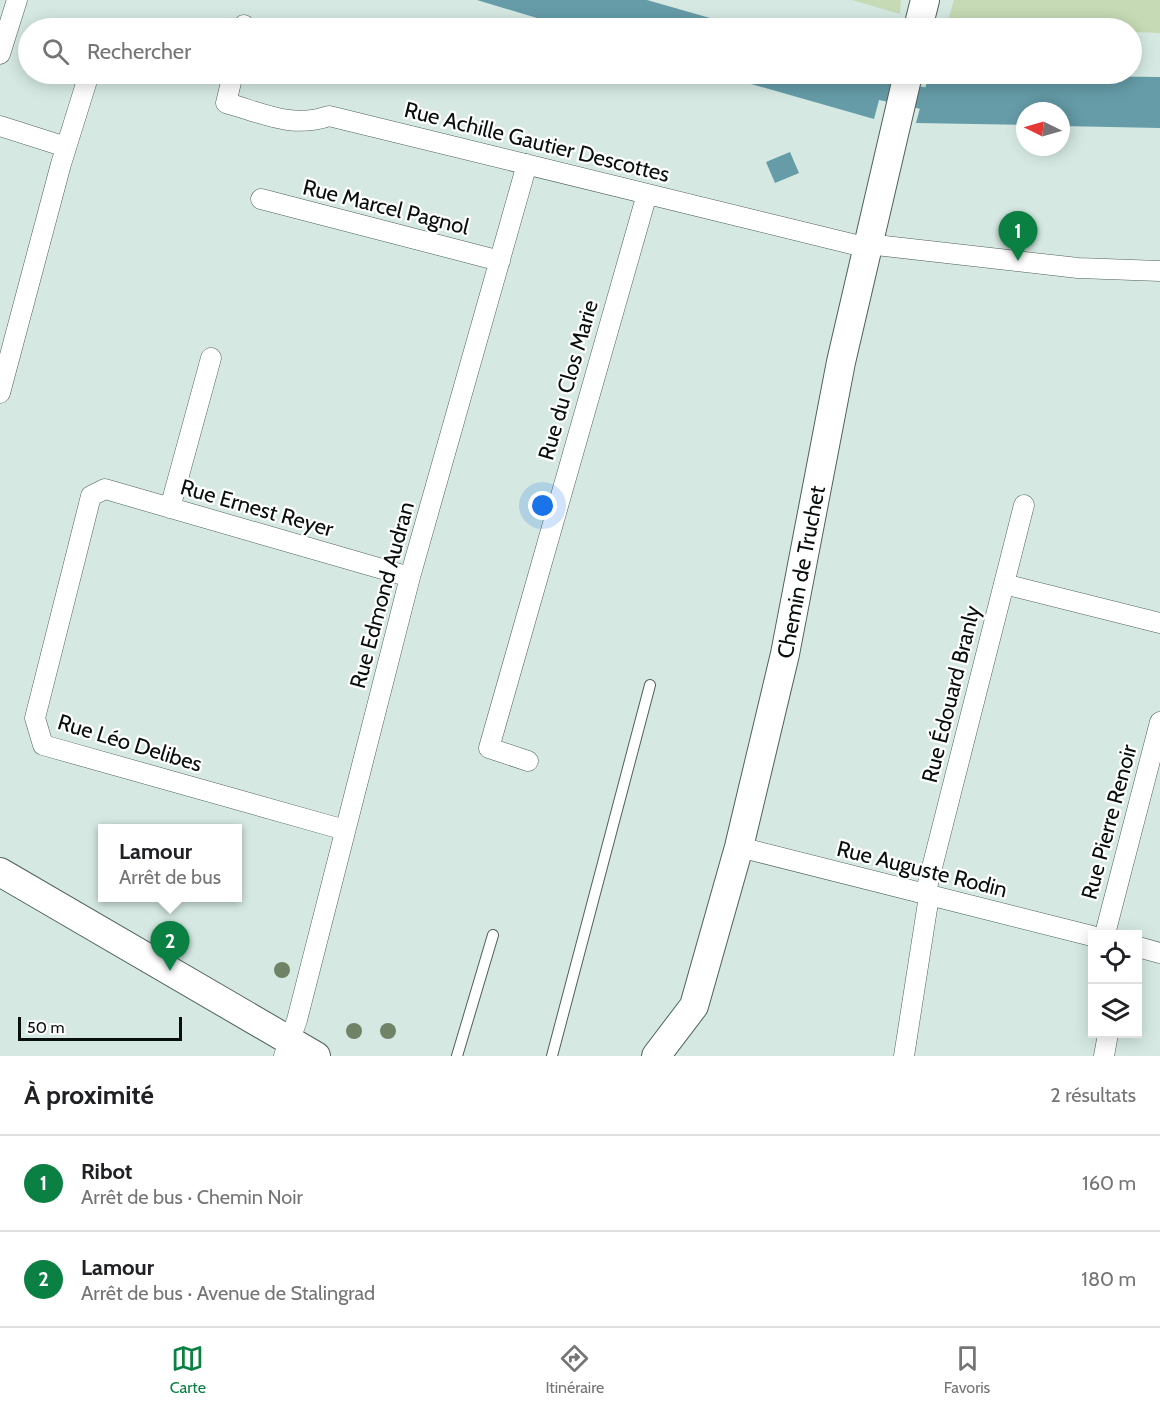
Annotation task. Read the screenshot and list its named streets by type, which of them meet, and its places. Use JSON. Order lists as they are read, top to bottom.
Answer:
{
  "streets": {
    "main road": ["Chemin de Truchet"],
    "street": [
      "Rue Achille Gautier Descottes",
      "Rue Marcel Pagnol",
      "Rue du Clos Marie",
      "Rue Ernest Reyer",
      "Rue Edmond Audran",
      "Rue Édouard Branly",
      "Rue Léo Delibes",
      "Rue Pierre Renoir",
      "Rue Auguste Rodin"
    ]
  },
  "crossings": [
    ["Rue Achille Gautier Descottes", "Rue du Clos Marie"],
    ["Rue Achille Gautier Descottes", "Chemin de Truchet"],
    ["Rue Achille Gautier Descottes", "Rue Edmond Audran"],
    ["Rue Marcel Pagnol", "Rue Edmond Audran"],
    ["Rue Ernest Reyer", "Rue Edmond Audran"],
    ["Rue Ernest Reyer", "Rue Léo Delibes"],
    ["Chemin de Truchet", "Rue Auguste Rodin"],
    ["Rue Edmond Audran", "Rue Léo Delibes"],
    ["Rue Édouard Branly", "Rue Auguste Rodin"]
  ],
  "scale_bar": "50 m",
  "north": "left",
  "page": {
    "search": "Rechercher",
    "pins": ["1", "2"],
    "popup": ["Lamour", "Arrêt de bus"],
    "scale": "50 m",
    "heading": ["À proximité", "2 résultats"],
    "list": [
      {
        "mark": "1",
        "name": "Ribot",
        "note": "Arrêt de bus · Chemin Noir",
        "value": "160 m"
      },
      {
        "mark": "2",
        "name": "Lamour",
        "note": "Arrêt de bus · Avenue de Stalingrad",
        "value": "180 m"
      }
    ],
    "nav": ["Carte", "Itinéraire", "Favoris"]
  }
}
